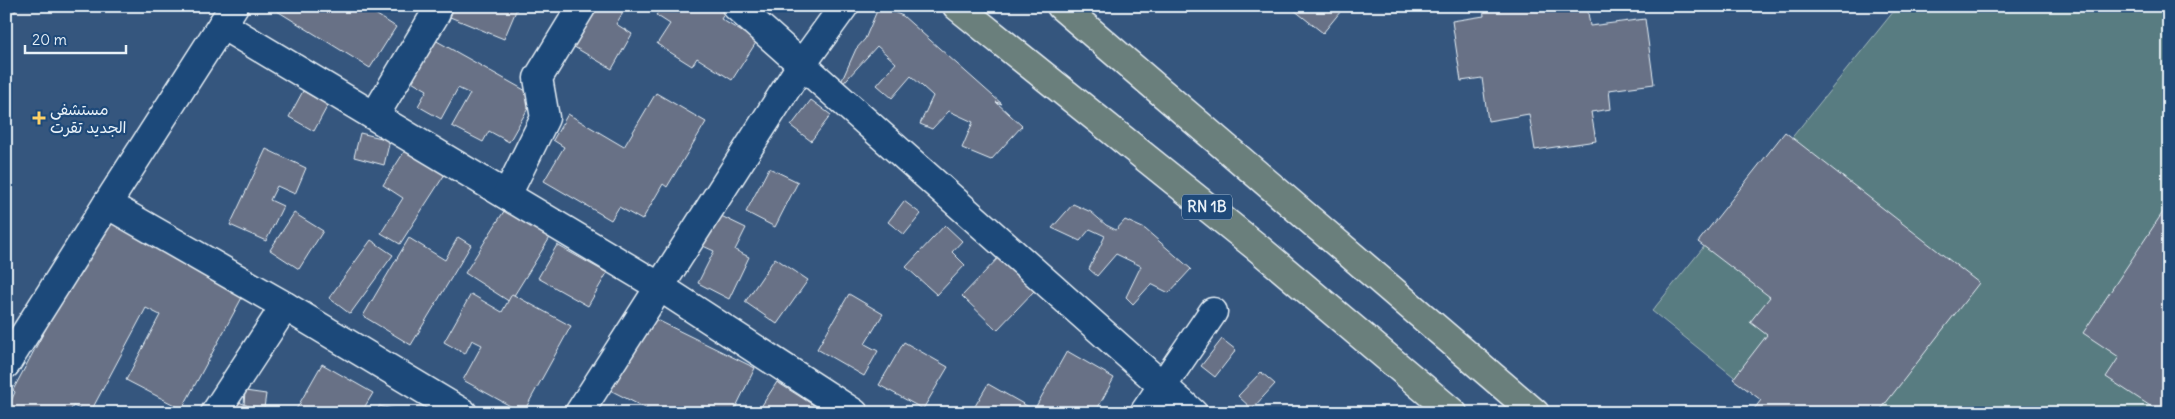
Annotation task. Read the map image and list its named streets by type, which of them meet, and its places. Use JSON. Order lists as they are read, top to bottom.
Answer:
{
  "streets": {
    "main road": ["RN 1B"]
  },
  "places": {
    "health": ["مستشفى الجديد تقرت"]
  },
  "scale_bar": "20 m"
}
